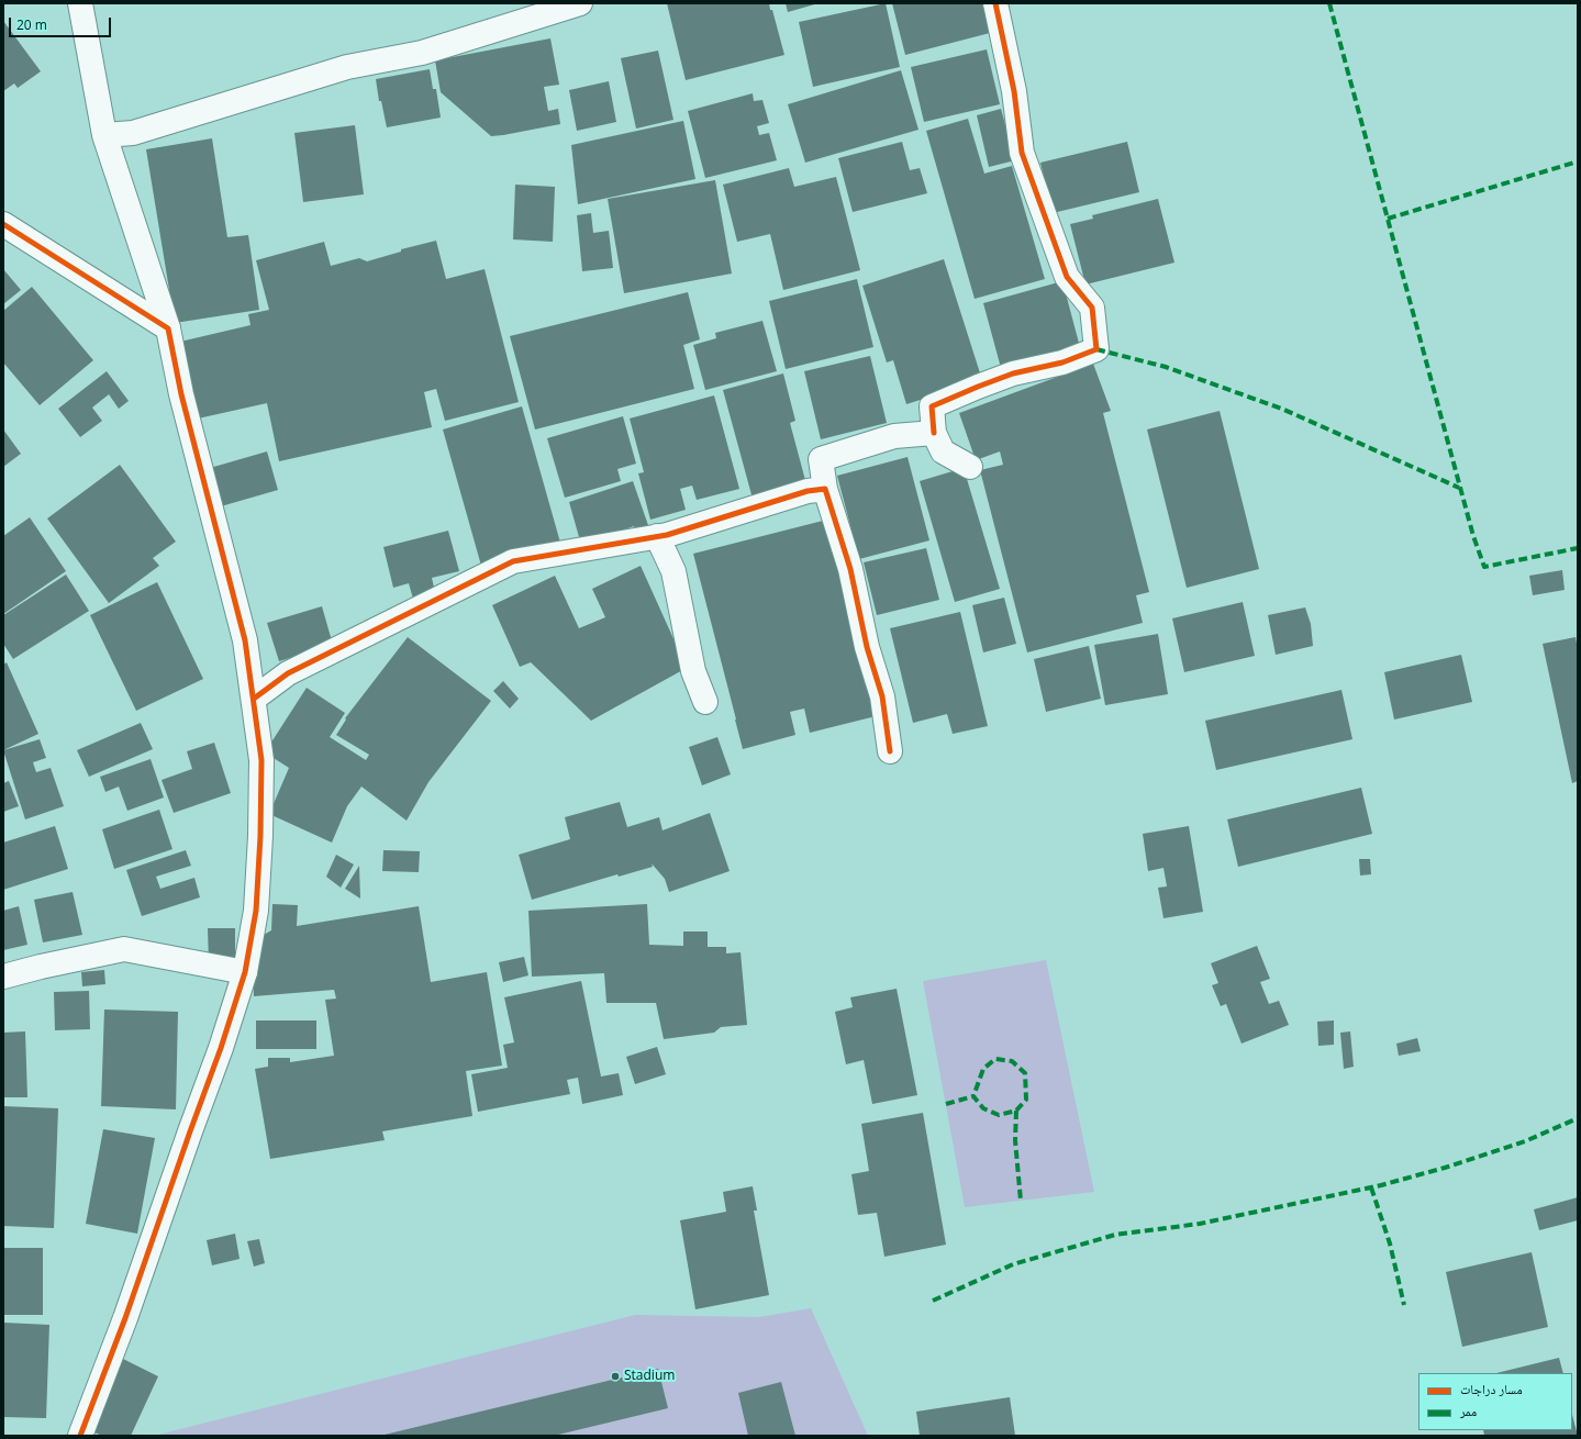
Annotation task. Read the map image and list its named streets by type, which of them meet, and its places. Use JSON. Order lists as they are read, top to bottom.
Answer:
{
  "places": ["Stadium"],
  "legend": ["مسار دراجات", "ممر"],
  "scale_bar": "20 m"
}
